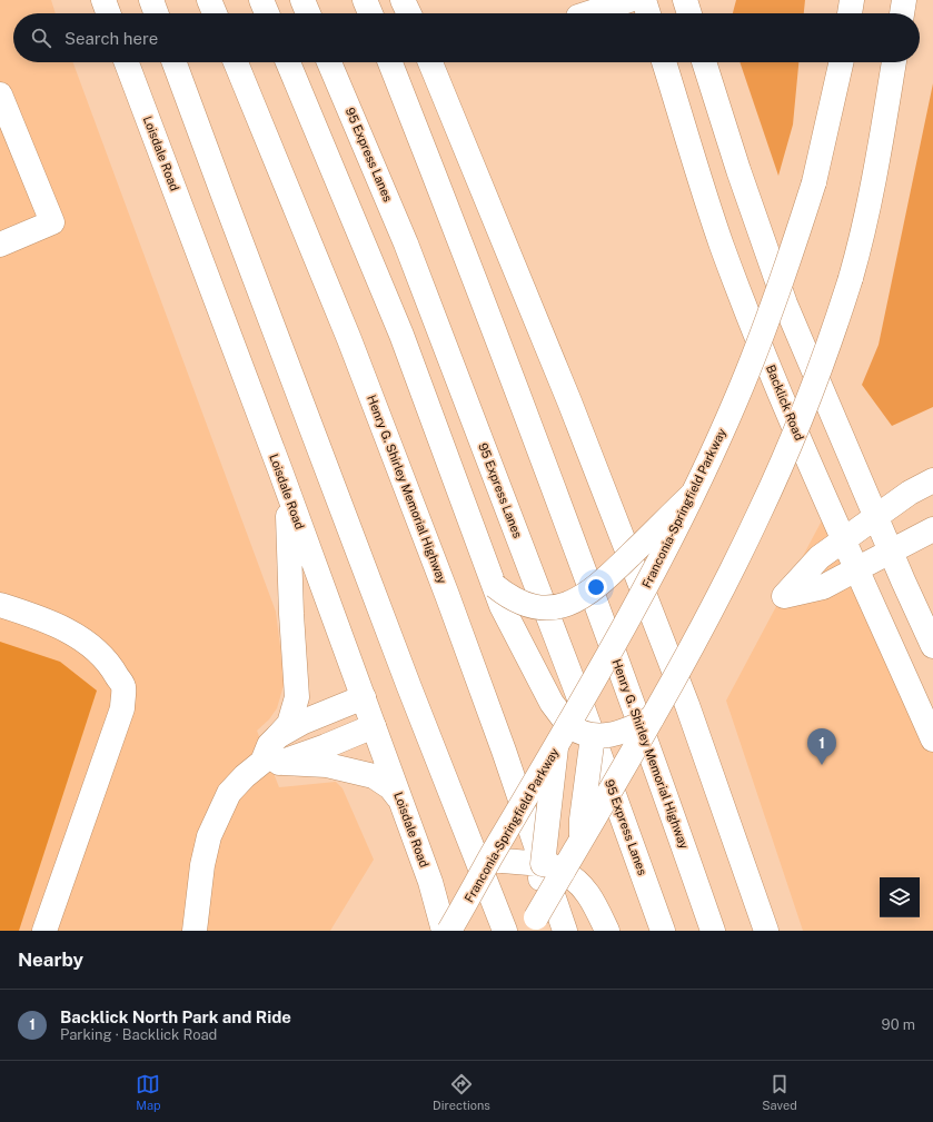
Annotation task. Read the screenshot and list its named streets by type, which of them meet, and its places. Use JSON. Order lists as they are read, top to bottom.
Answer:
{
  "streets": {
    "main road": [
      "Loisdale Road",
      "95 Express Lanes",
      "Backlick Road",
      "Henry G. Shirley Memorial Highway",
      "Franconia-Springfield Parkway"
    ]
  },
  "page": {
    "search": "Search here",
    "pins": "1",
    "heading": "Nearby",
    "list": [
      {
        "mark": "1",
        "name": "Backlick North Park and Ride",
        "note": "Parking · Backlick Road",
        "value": "90 m"
      }
    ],
    "nav": ["Map", "Directions", "Saved"]
  }
}
